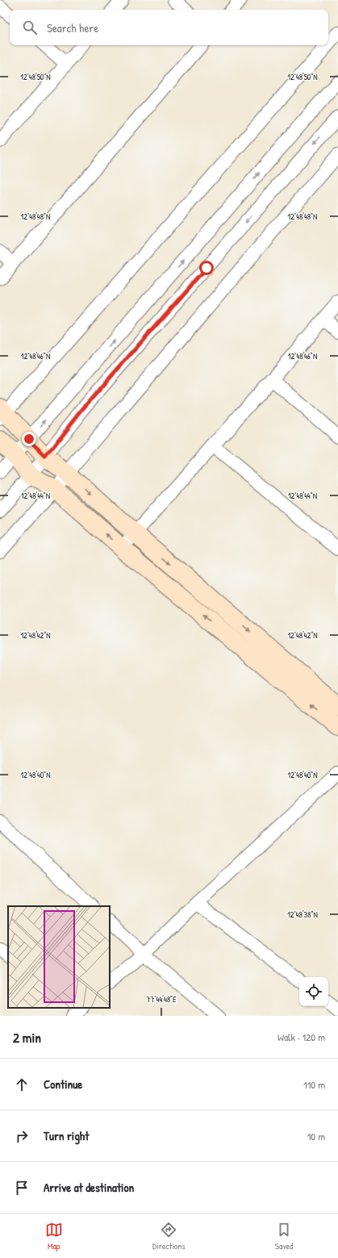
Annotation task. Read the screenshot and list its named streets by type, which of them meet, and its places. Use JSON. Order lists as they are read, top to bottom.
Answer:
{
  "page": {
    "search": "Search here",
    "heading": ["2 min", "Walk · 120 m"],
    "list": [
      ["Continue", "110 m"],
      ["Turn right", "10 m"],
      "Arrive at destination"
    ],
    "nav": ["Map", "Directions", "Saved"]
  },
  "coordinates": [
    "12°48'50\"N",
    "12°48'48\"N",
    "12°48'46\"N",
    "12°48'44\"N",
    "12°48'42\"N",
    "12°48'40\"N",
    "12°48'38\"N",
    "77°44'48\"E"
  ]
}
